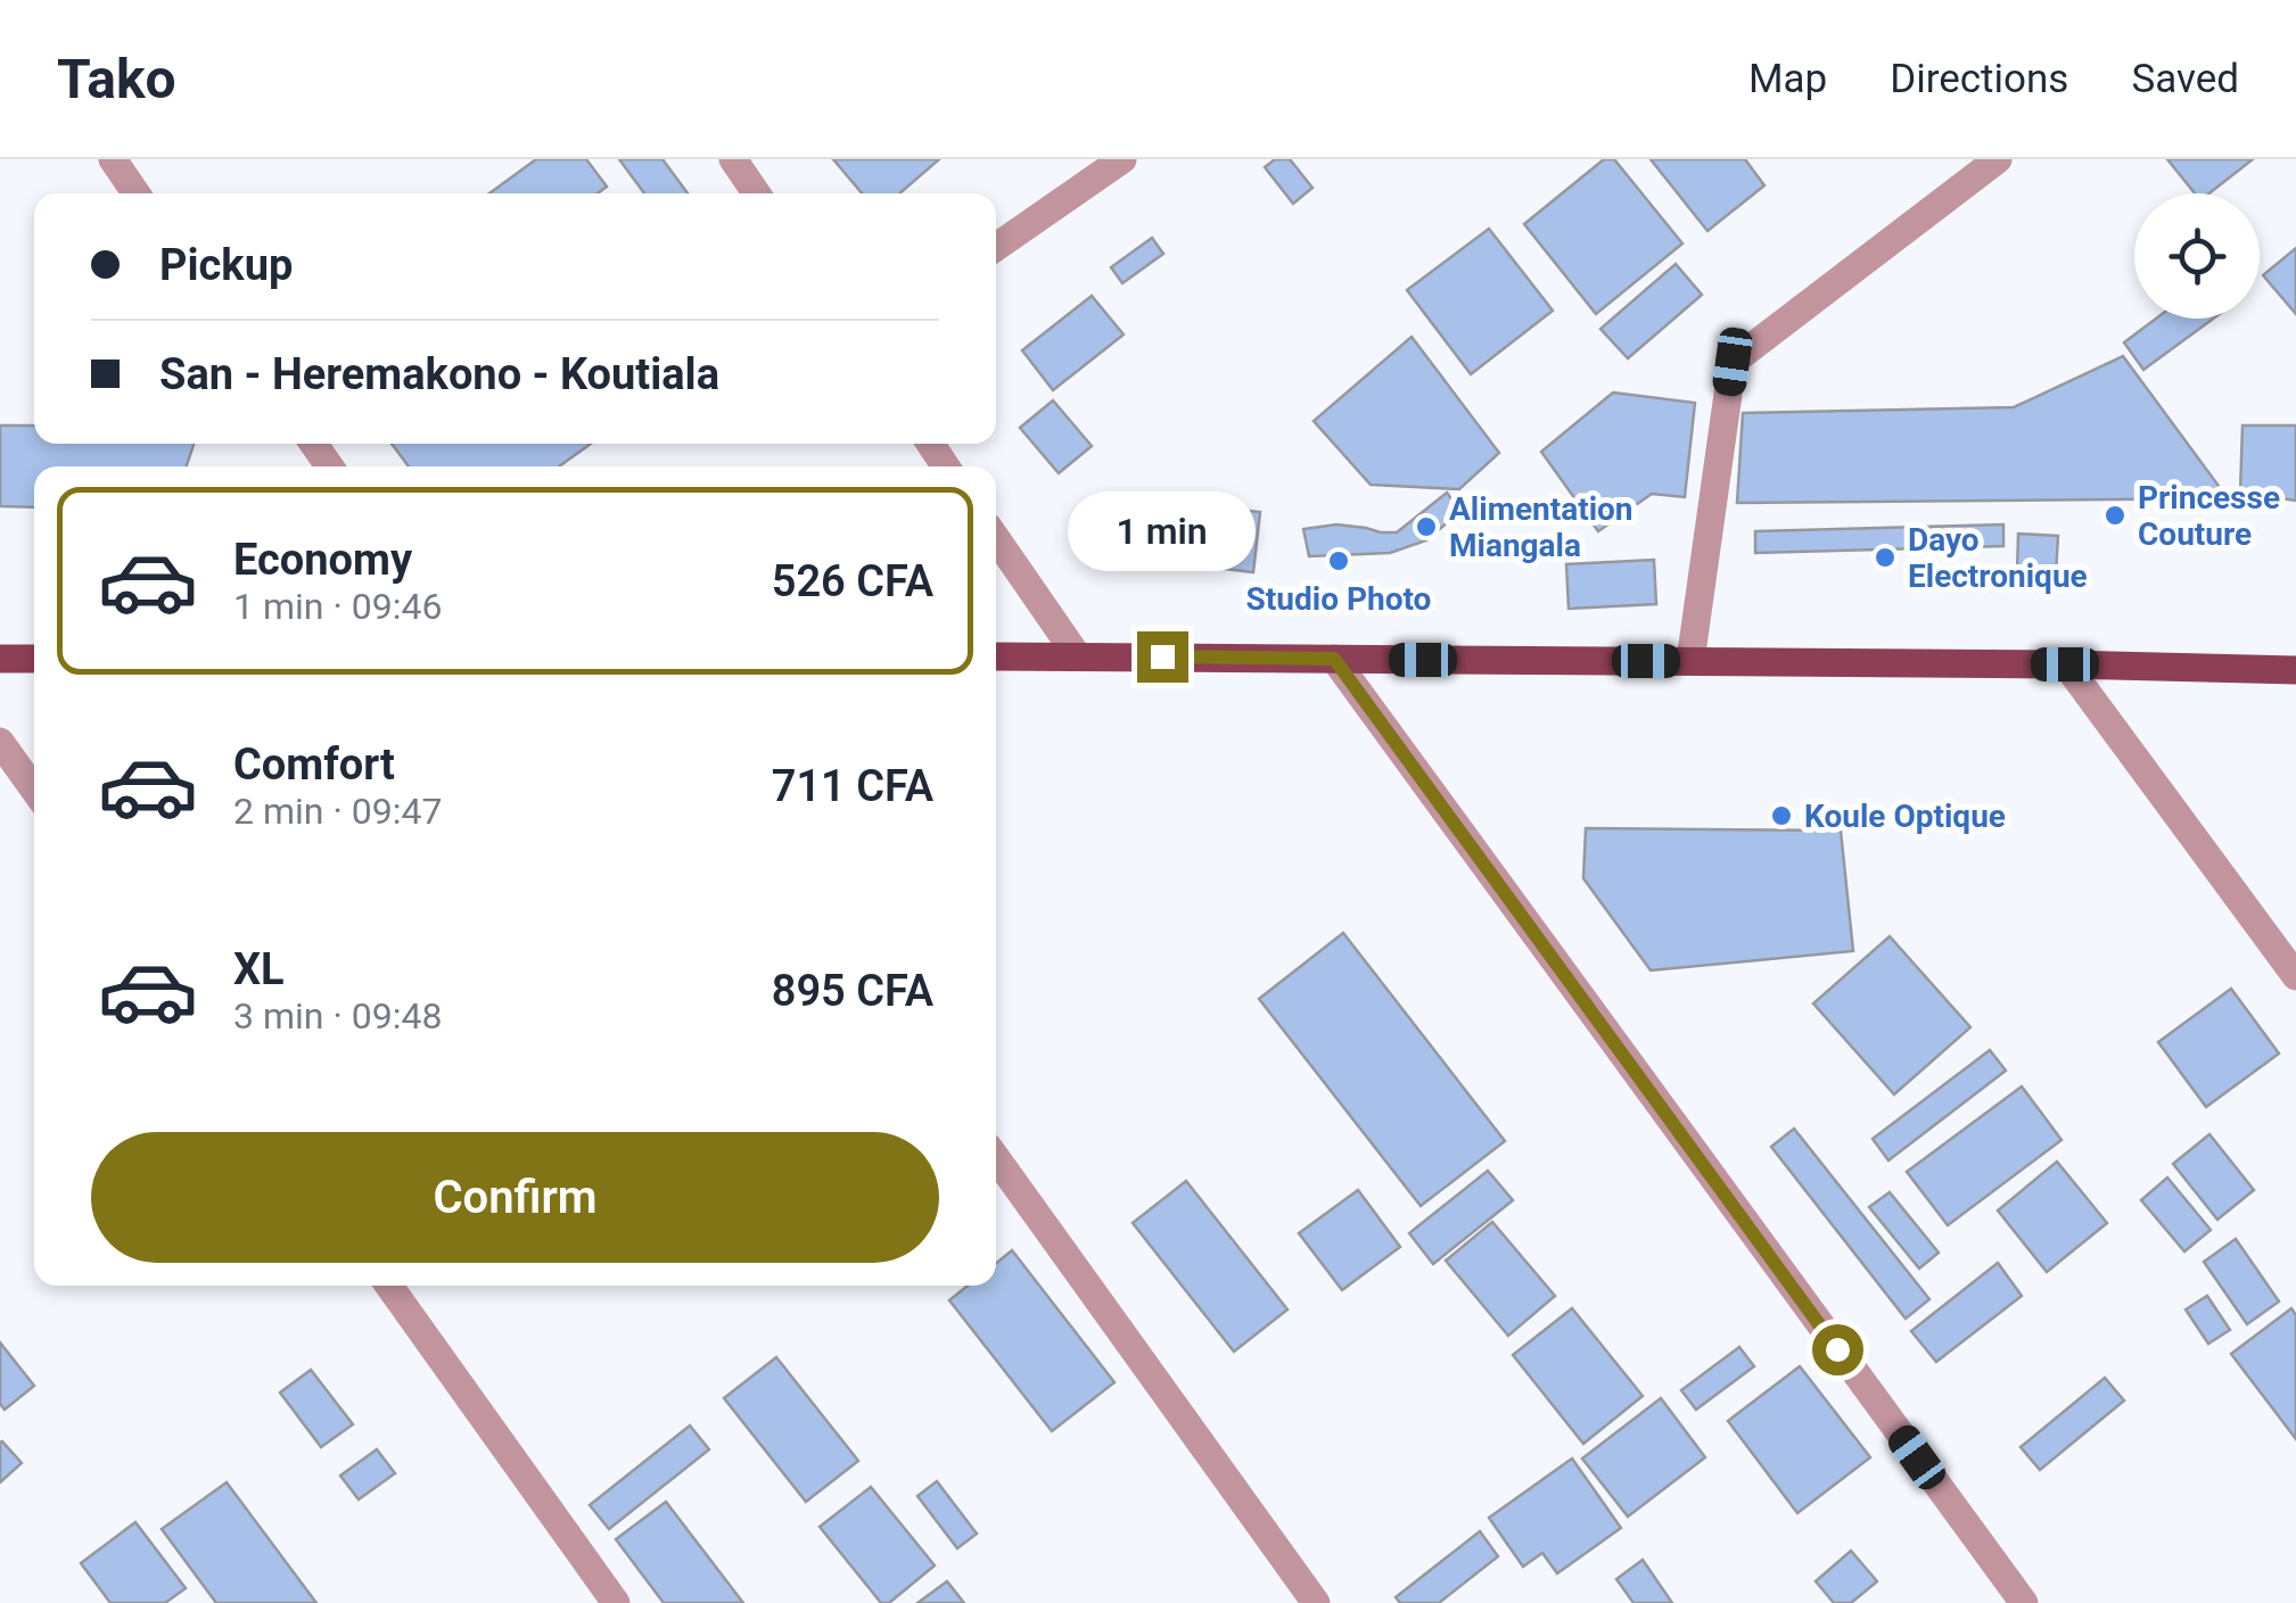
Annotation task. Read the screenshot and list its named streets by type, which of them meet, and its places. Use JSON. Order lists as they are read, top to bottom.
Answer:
{
  "places": [
    "Princesse Couture",
    "Alimentation Miangala",
    "Dayo Electronique",
    "Studio Photo",
    "Koule Optique"
  ],
  "page": {
    "header": "Tako",
    "nav": ["Map", "Directions", "Saved"],
    "banner": ["Pickup", "San - Heremakono - Koutiala"],
    "list": [
      {
        "name": "Economy",
        "note": "1 min · 09:46",
        "value": "526 CFA"
      },
      {
        "name": "Comfort",
        "note": "2 min · 09:47",
        "value": "711 CFA"
      },
      {
        "name": "XL",
        "note": "3 min · 09:48",
        "value": "895 CFA"
      }
    ],
    "bubble": "1 min",
    "buttons": "Confirm"
  }
}
